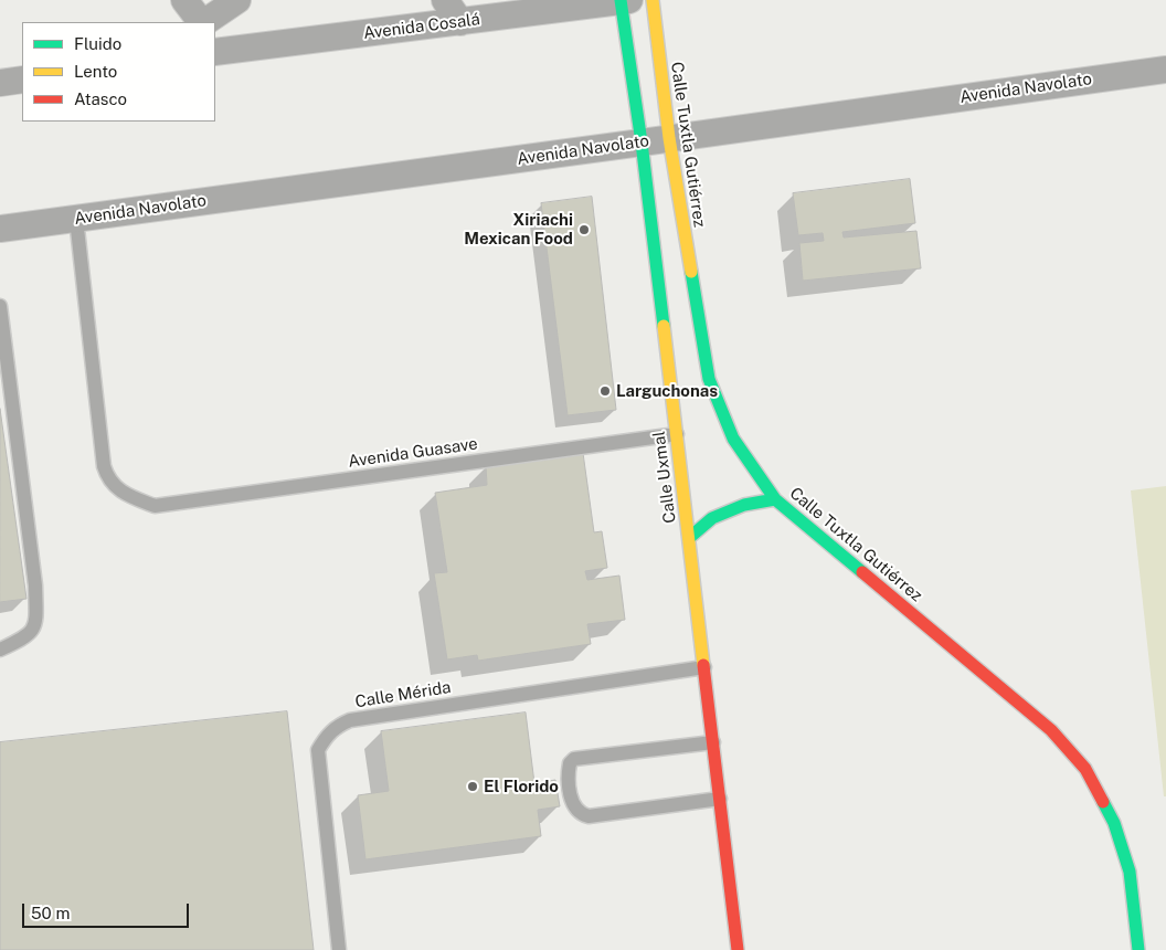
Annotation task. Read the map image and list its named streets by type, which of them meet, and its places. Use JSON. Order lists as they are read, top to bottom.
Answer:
{
  "streets": {
    "street": [
      "Avenida Cosalá",
      "Avenida Navolato",
      "Calle Tuxtla Gutiérrez",
      "Calle Uxmal"
    ],
    "lane": ["Avenida Guasave", "Calle Mérida"]
  },
  "crossings": [
    ["Avenida Cosalá", "Calle Uxmal"],
    ["Avenida Navolato", "Calle Tuxtla Gutiérrez"],
    ["Avenida Navolato", "Avenida Guasave"],
    ["Avenida Navolato", "Calle Uxmal"],
    ["Avenida Guasave", "Calle Uxmal"],
    ["Calle Uxmal", "Calle Mérida"]
  ],
  "places": ["Xiriachi Mexican Food", "Larguchonas", "El Florido"],
  "legend": ["Fluido", "Lento", "Atasco"],
  "scale_bar": "50 m"
}
